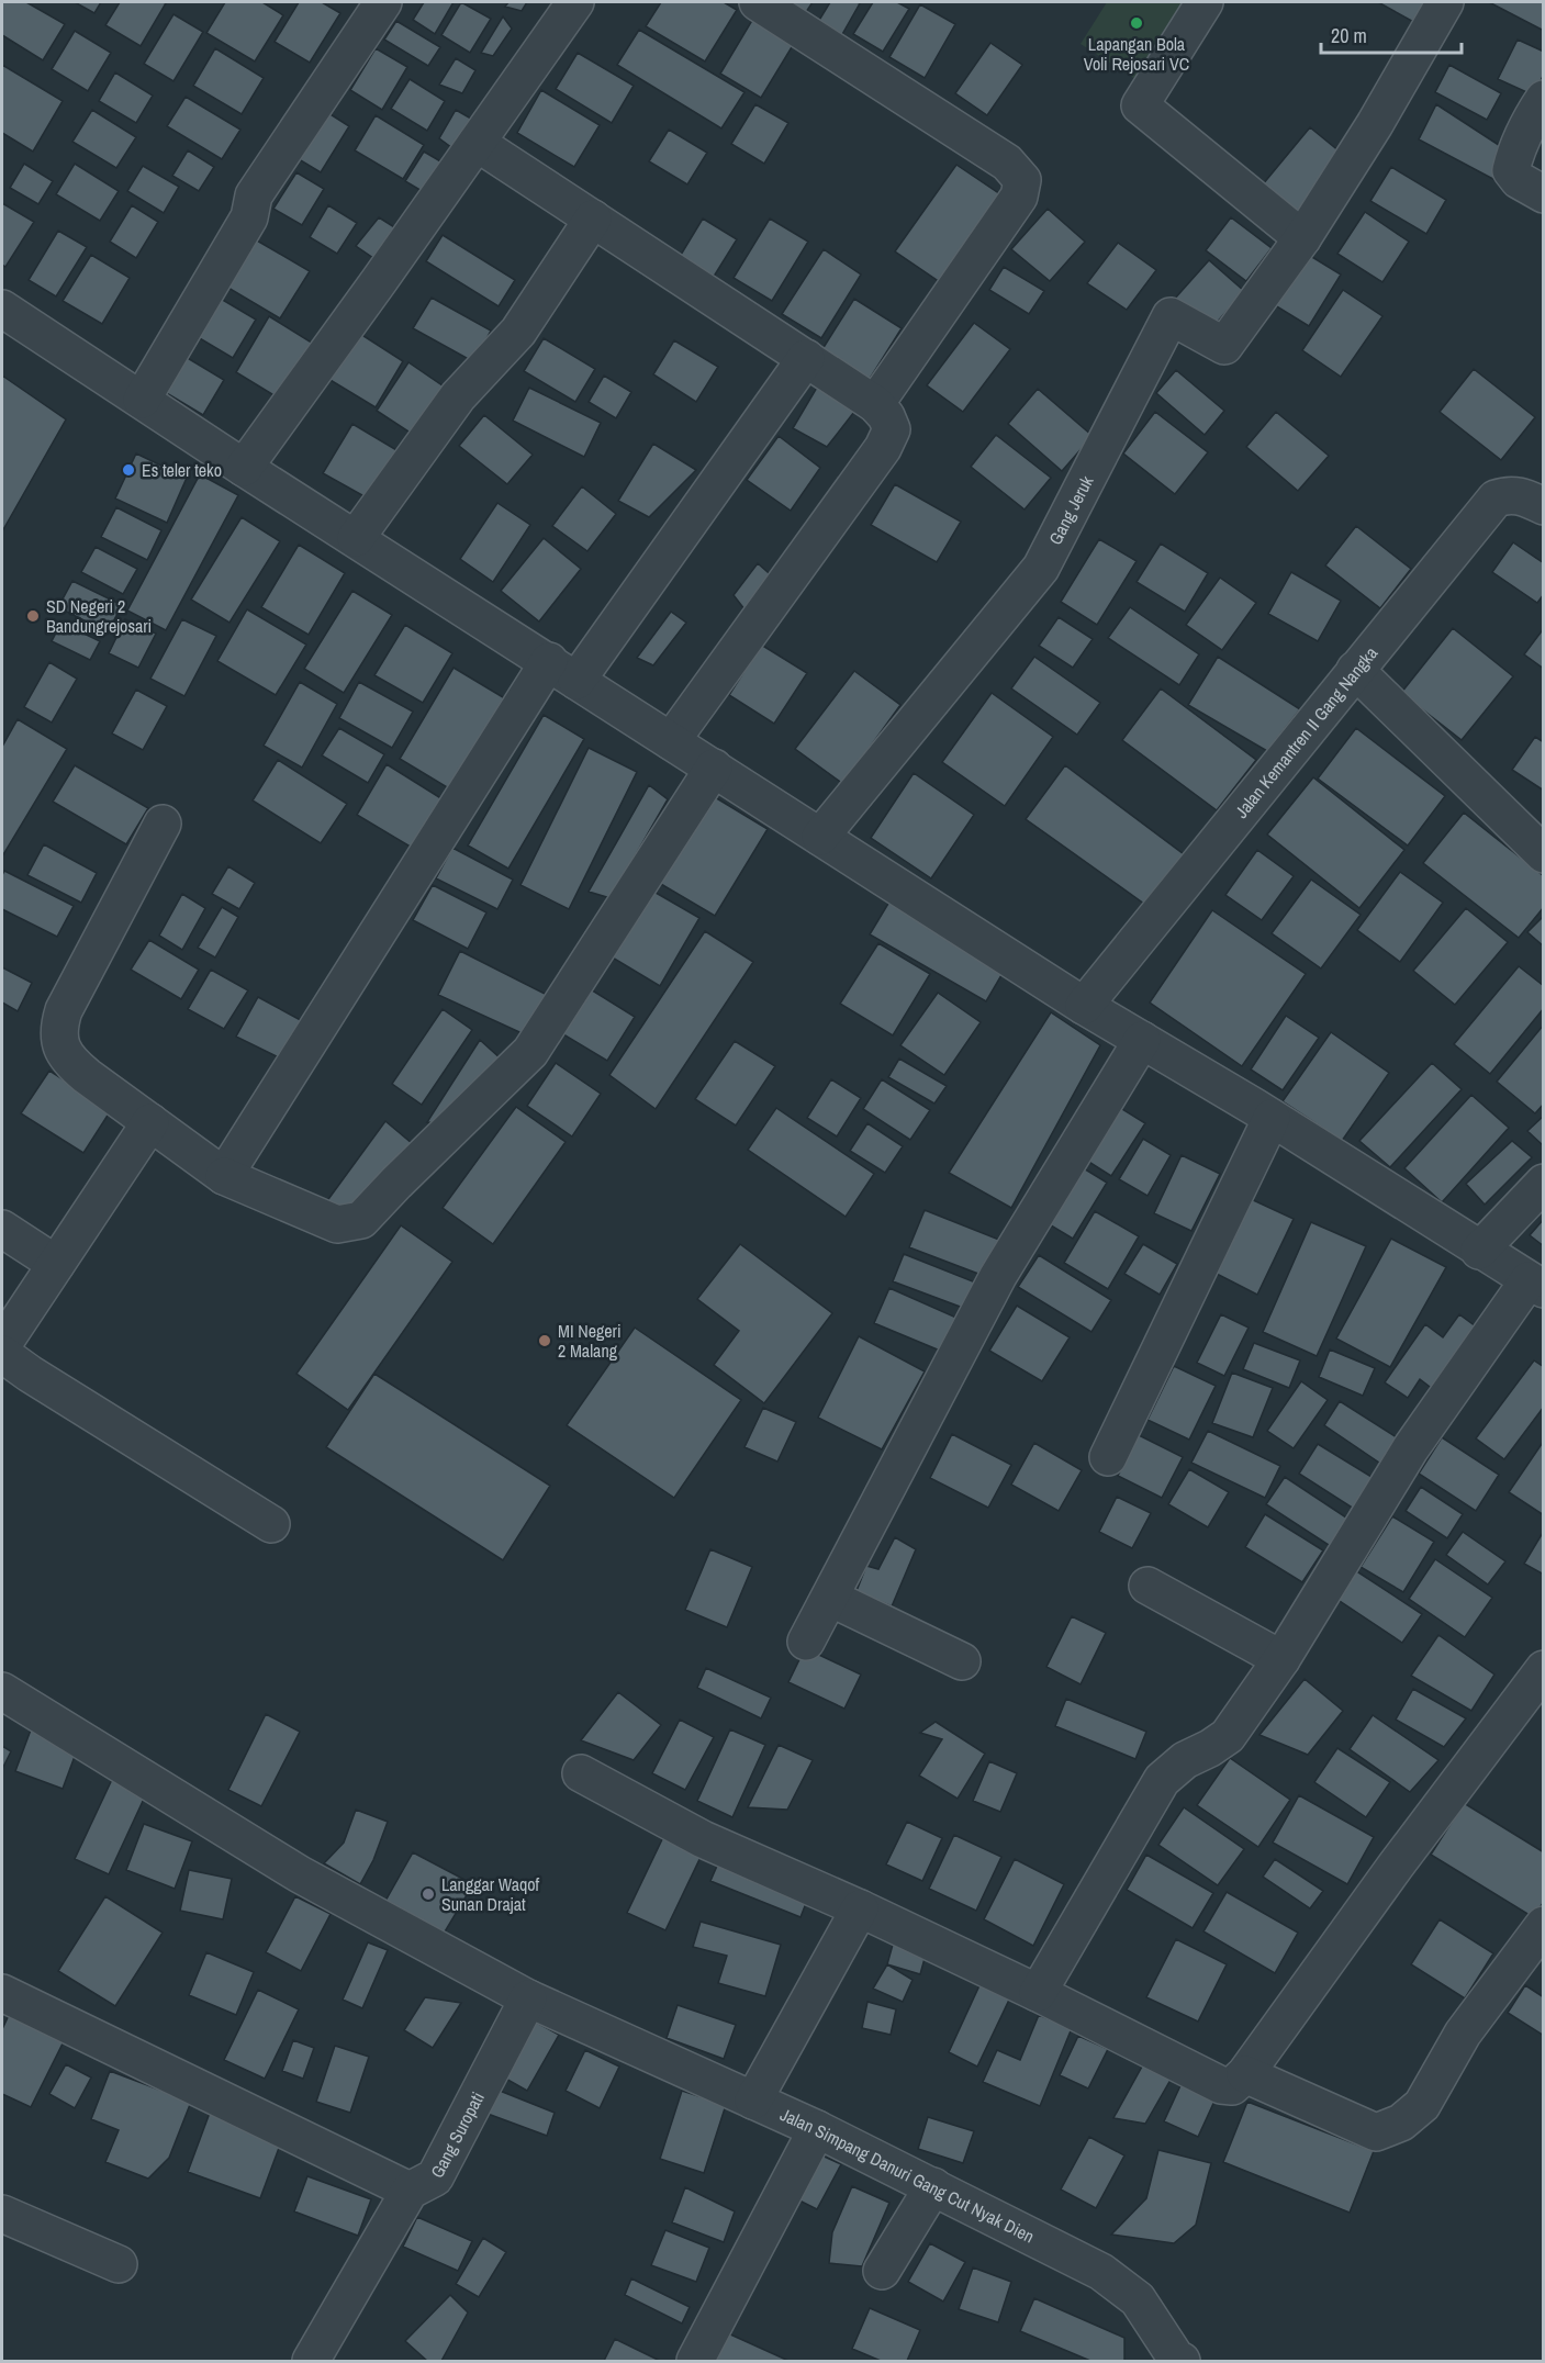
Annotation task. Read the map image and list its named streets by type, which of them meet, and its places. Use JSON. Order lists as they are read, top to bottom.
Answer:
{
  "streets": {
    "street": [
      "Gang Jeruk",
      "Jalan Kemantren II Gang Nangka",
      "Gang Suropati",
      "Jalan Simpang Danuri Gang Cut Nyak Dien"
    ]
  },
  "crossings": [
    ["Gang Suropati", "Jalan Simpang Danuri Gang Cut Nyak Dien"]
  ],
  "places": [
    "Lapangan Bola Voli Rejosari VC",
    "Es teler teko",
    "SD Negeri 2 Bandungrejosari",
    "MI Negeri 2 Malang",
    "Langgar Waqof Sunan Drajat"
  ],
  "scale_bar": "20 m"
}
